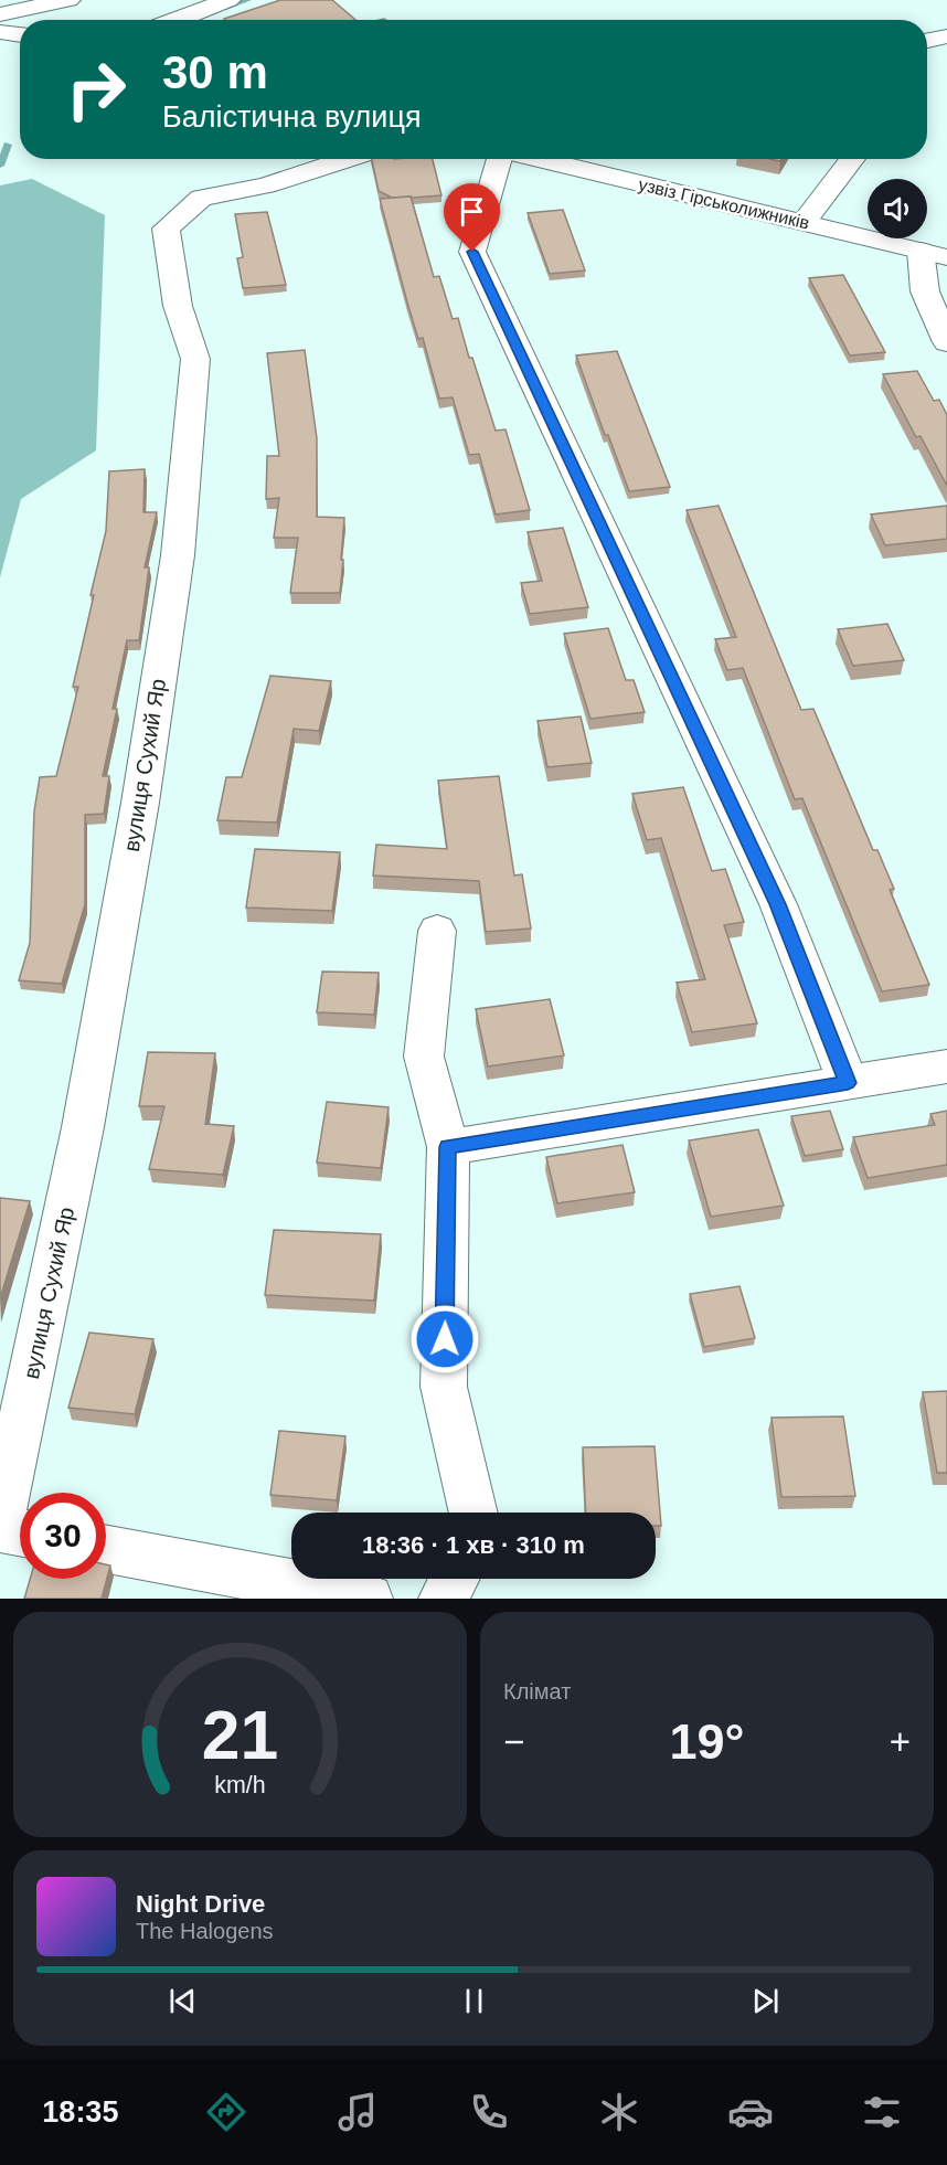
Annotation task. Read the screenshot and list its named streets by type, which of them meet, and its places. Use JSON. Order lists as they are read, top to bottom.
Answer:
{
  "streets": {
    "street": ["узвіз Гірськолижників", "вулиця Сухий Яр"]
  },
  "page": {
    "turn": ["30 m", "Балістична вулиця"],
    "limit": "30",
    "trip": "18:36 · 1 хв · 310 m",
    "tile": "Клімат",
    "heat": ["−", "19°", "+"],
    "song": ["Night Drive", "The Halogens"],
    "tabs": "18:35",
    "gauge": ["21", "km/h"]
  }
}
